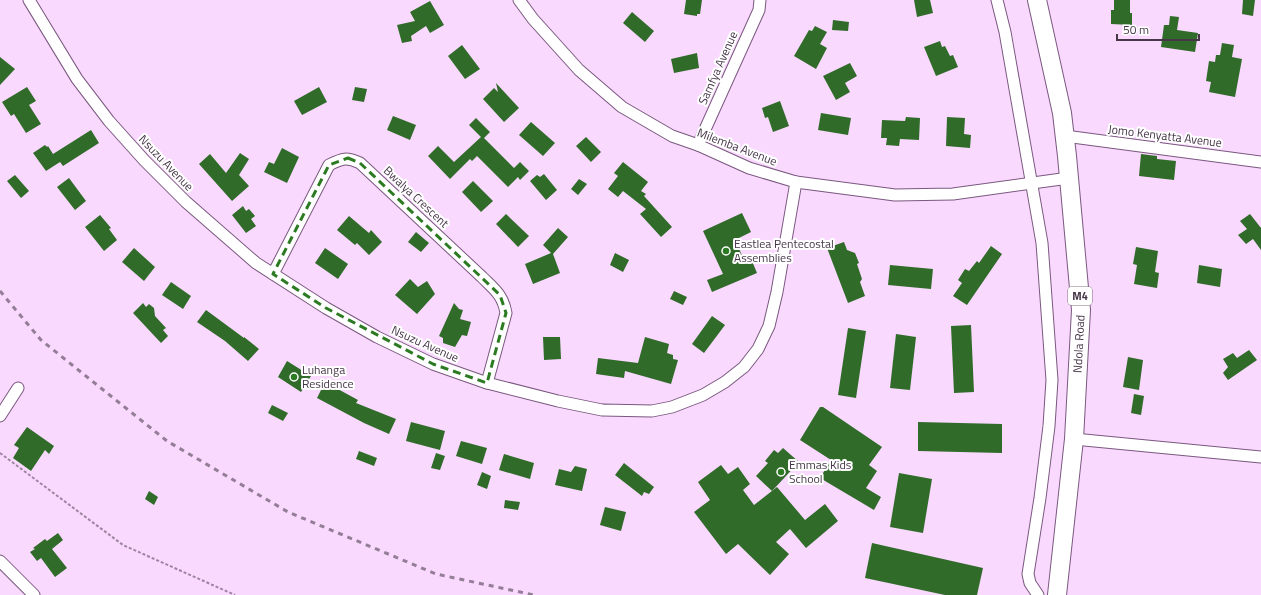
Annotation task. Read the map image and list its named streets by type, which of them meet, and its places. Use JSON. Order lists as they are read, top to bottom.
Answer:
{
  "streets": {
    "main road": ["M4", "Ndola Road"],
    "street": [
      "Samfya Avenue",
      "Jomo Kenyatta Avenue",
      "Milemba Avenue",
      "Nsuzu Avenue",
      "Bwalya Crescent"
    ]
  },
  "crossings": [
    ["Samfya Avenue", "Milemba Avenue"],
    ["Jomo Kenyatta Avenue", "Ndola Road"],
    ["Milemba Avenue", "Nsuzu Avenue"],
    ["Milemba Avenue", "Ndola Road"],
    ["Nsuzu Avenue", "Bwalya Crescent"]
  ],
  "places": ["Eastlea Pentecostal Assemblies", "Luhanga Residence", "Emmas Kids School"],
  "scale_bar": "50 m"
}
